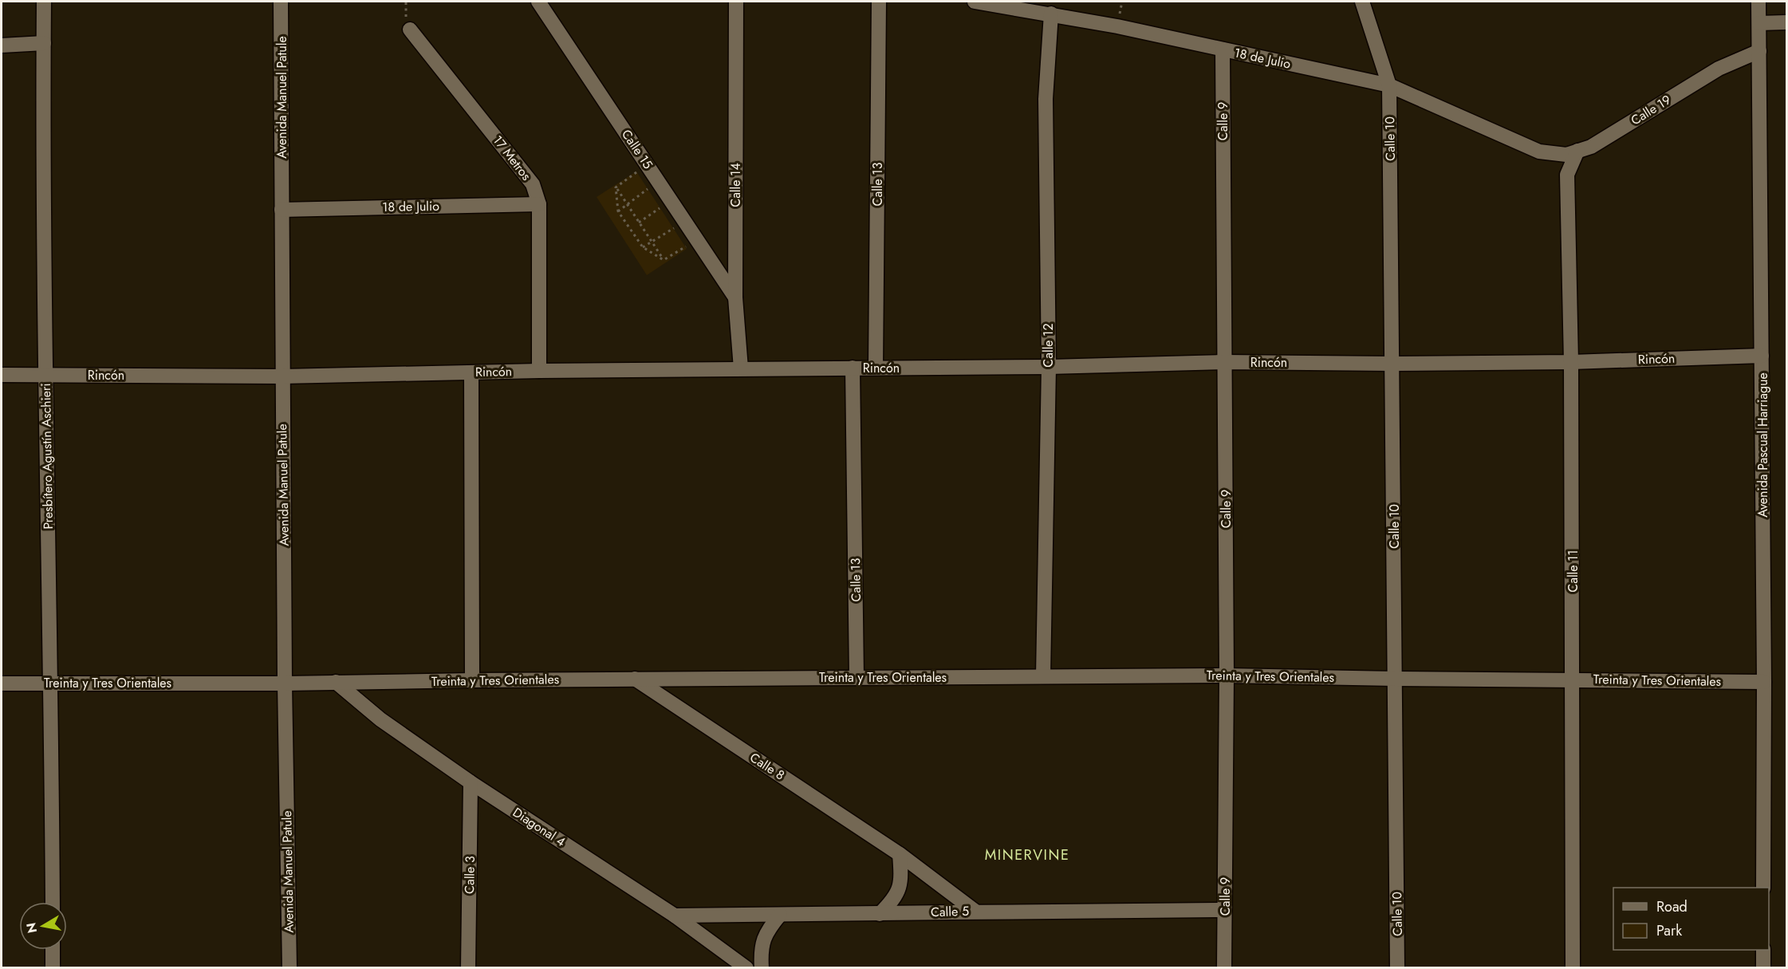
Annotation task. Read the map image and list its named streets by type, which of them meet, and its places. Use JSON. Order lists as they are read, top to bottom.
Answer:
{
  "streets": {
    "street": [
      "18 de Julio",
      "Avenida Manuel Patule",
      "Calle 19",
      "Calle 9",
      "Calle 10",
      "Calle 15",
      "17 Metros",
      "Calle 13",
      "Calle 14",
      "Calle 12",
      "Rincón",
      "Avenida Pascual Harriague",
      "Presbítero Agustín Aschieri",
      "Calle 11",
      "Treinta y Tres Orientales",
      "Calle 8",
      "Diagonal 4",
      "Calle 3",
      "Calle 5"
    ]
  },
  "crossings": [
    ["18 de Julio", "Avenida Manuel Patule"],
    ["18 de Julio", "Calle 19"],
    ["18 de Julio", "Calle 9"],
    ["18 de Julio", "Calle 10"],
    ["18 de Julio", "17 Metros"],
    ["18 de Julio", "Calle 12"],
    ["Avenida Manuel Patule", "Rincón"],
    ["Avenida Manuel Patule", "Treinta y Tres Orientales"],
    ["Calle 19", "Avenida Pascual Harriague"],
    ["Calle 19", "Calle 11"],
    ["Calle 9", "Rincón"],
    ["Calle 9", "Treinta y Tres Orientales"],
    ["Calle 9", "Calle 5"],
    ["Calle 10", "Rincón"],
    ["Calle 10", "Treinta y Tres Orientales"],
    ["Calle 15", "Calle 14"],
    ["17 Metros", "Rincón"],
    ["Calle 13", "Rincón"],
    ["Calle 13", "Treinta y Tres Orientales"],
    ["Calle 14", "Rincón"],
    ["Calle 12", "Rincón"],
    ["Calle 12", "Treinta y Tres Orientales"],
    ["Rincón", "Avenida Pascual Harriague"],
    ["Rincón", "Presbítero Agustín Aschieri"],
    ["Rincón", "Calle 11"],
    ["Avenida Pascual Harriague", "Treinta y Tres Orientales"],
    ["Presbítero Agustín Aschieri", "Treinta y Tres Orientales"],
    ["Calle 11", "Treinta y Tres Orientales"],
    ["Treinta y Tres Orientales", "Calle 8"],
    ["Treinta y Tres Orientales", "Diagonal 4"],
    ["Calle 8", "Calle 5"],
    ["Diagonal 4", "Calle 3"],
    ["Diagonal 4", "Calle 5"]
  ],
  "districts": ["MINERVINE"],
  "legend": ["Road", "Park"],
  "north": "left"
}
